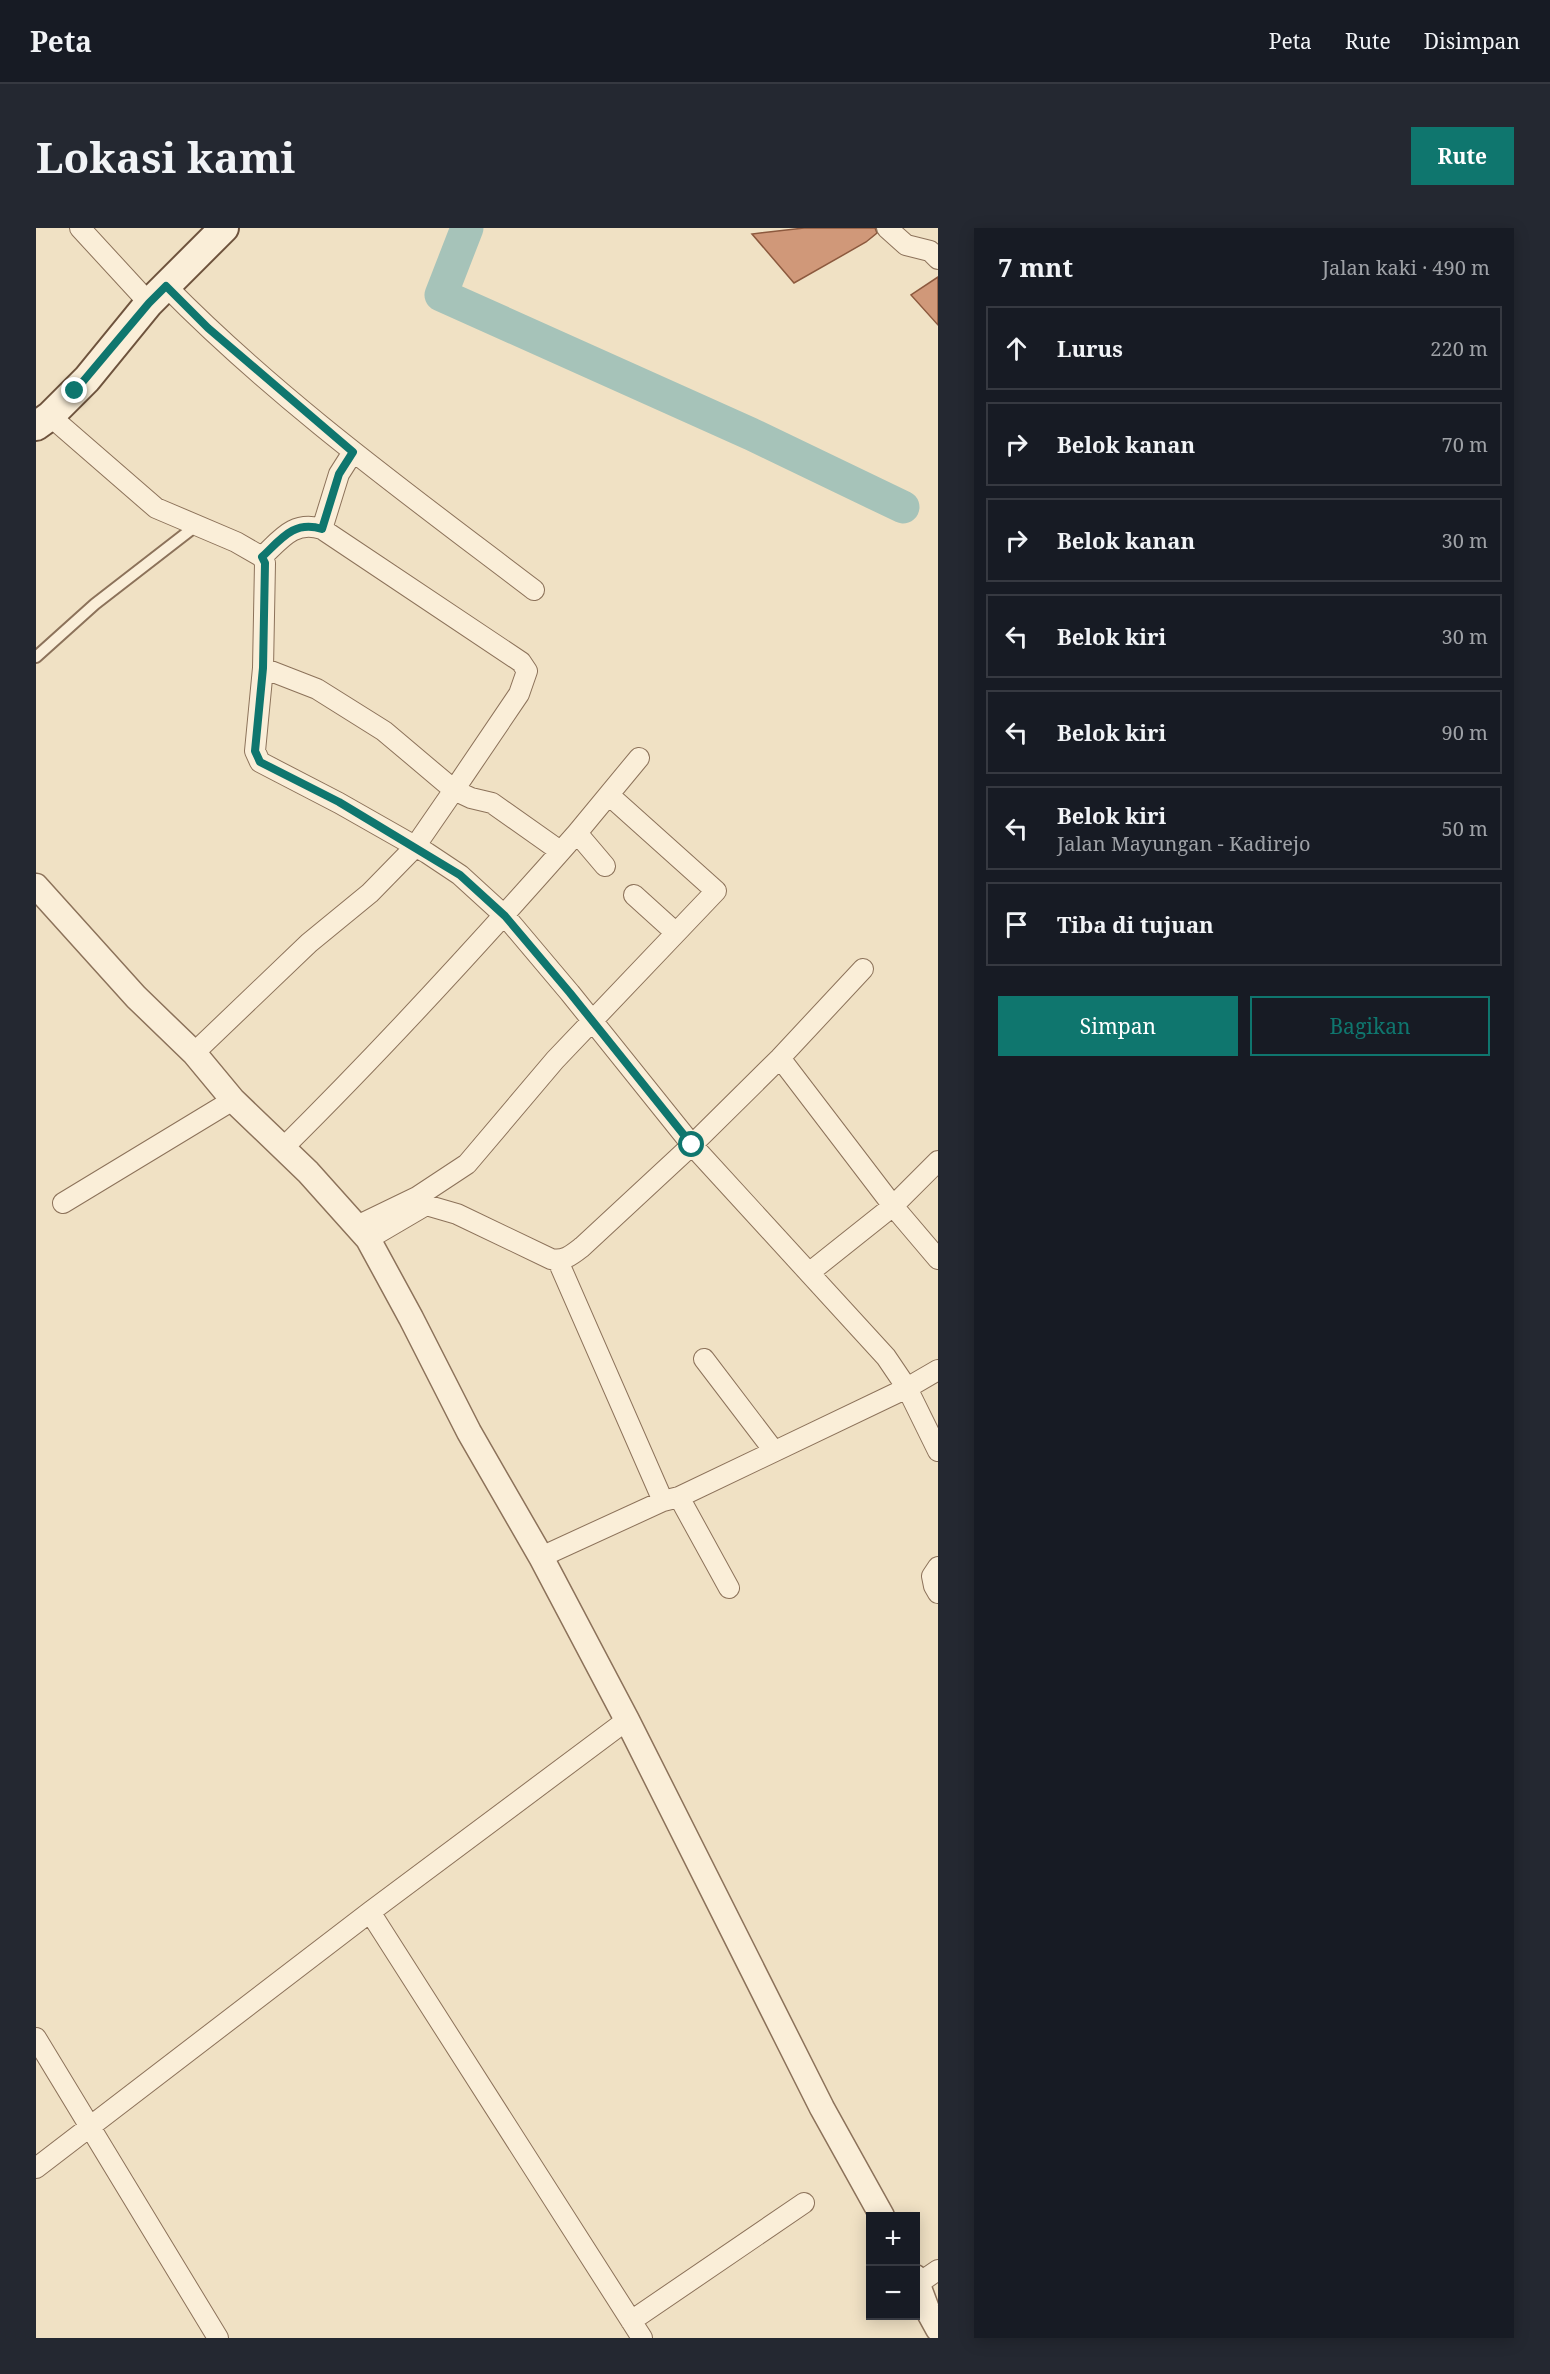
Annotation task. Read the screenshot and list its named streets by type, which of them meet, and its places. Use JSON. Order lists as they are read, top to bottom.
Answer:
{
  "page": {
    "header": "Peta",
    "nav": ["Peta", "Rute", "Disimpan"],
    "buttons": [
      "Rute",
      ["Simpan", "Bagikan"]
    ],
    "title": "Lokasi kami",
    "heading": ["7 mnt", "Jalan kaki · 490 m"],
    "list": [
      ["Lurus", "220 m"],
      ["Belok kanan", "70 m"],
      ["Belok kanan", "30 m"],
      ["Belok kiri", "30 m"],
      ["Belok kiri", "90 m"],
      ["Belok kiri", "Jalan Mayungan - Kadirejo", "50 m"],
      "Tiba di tujuan"
    ],
    "map_buttons": ["+", "−"]
  }
}
